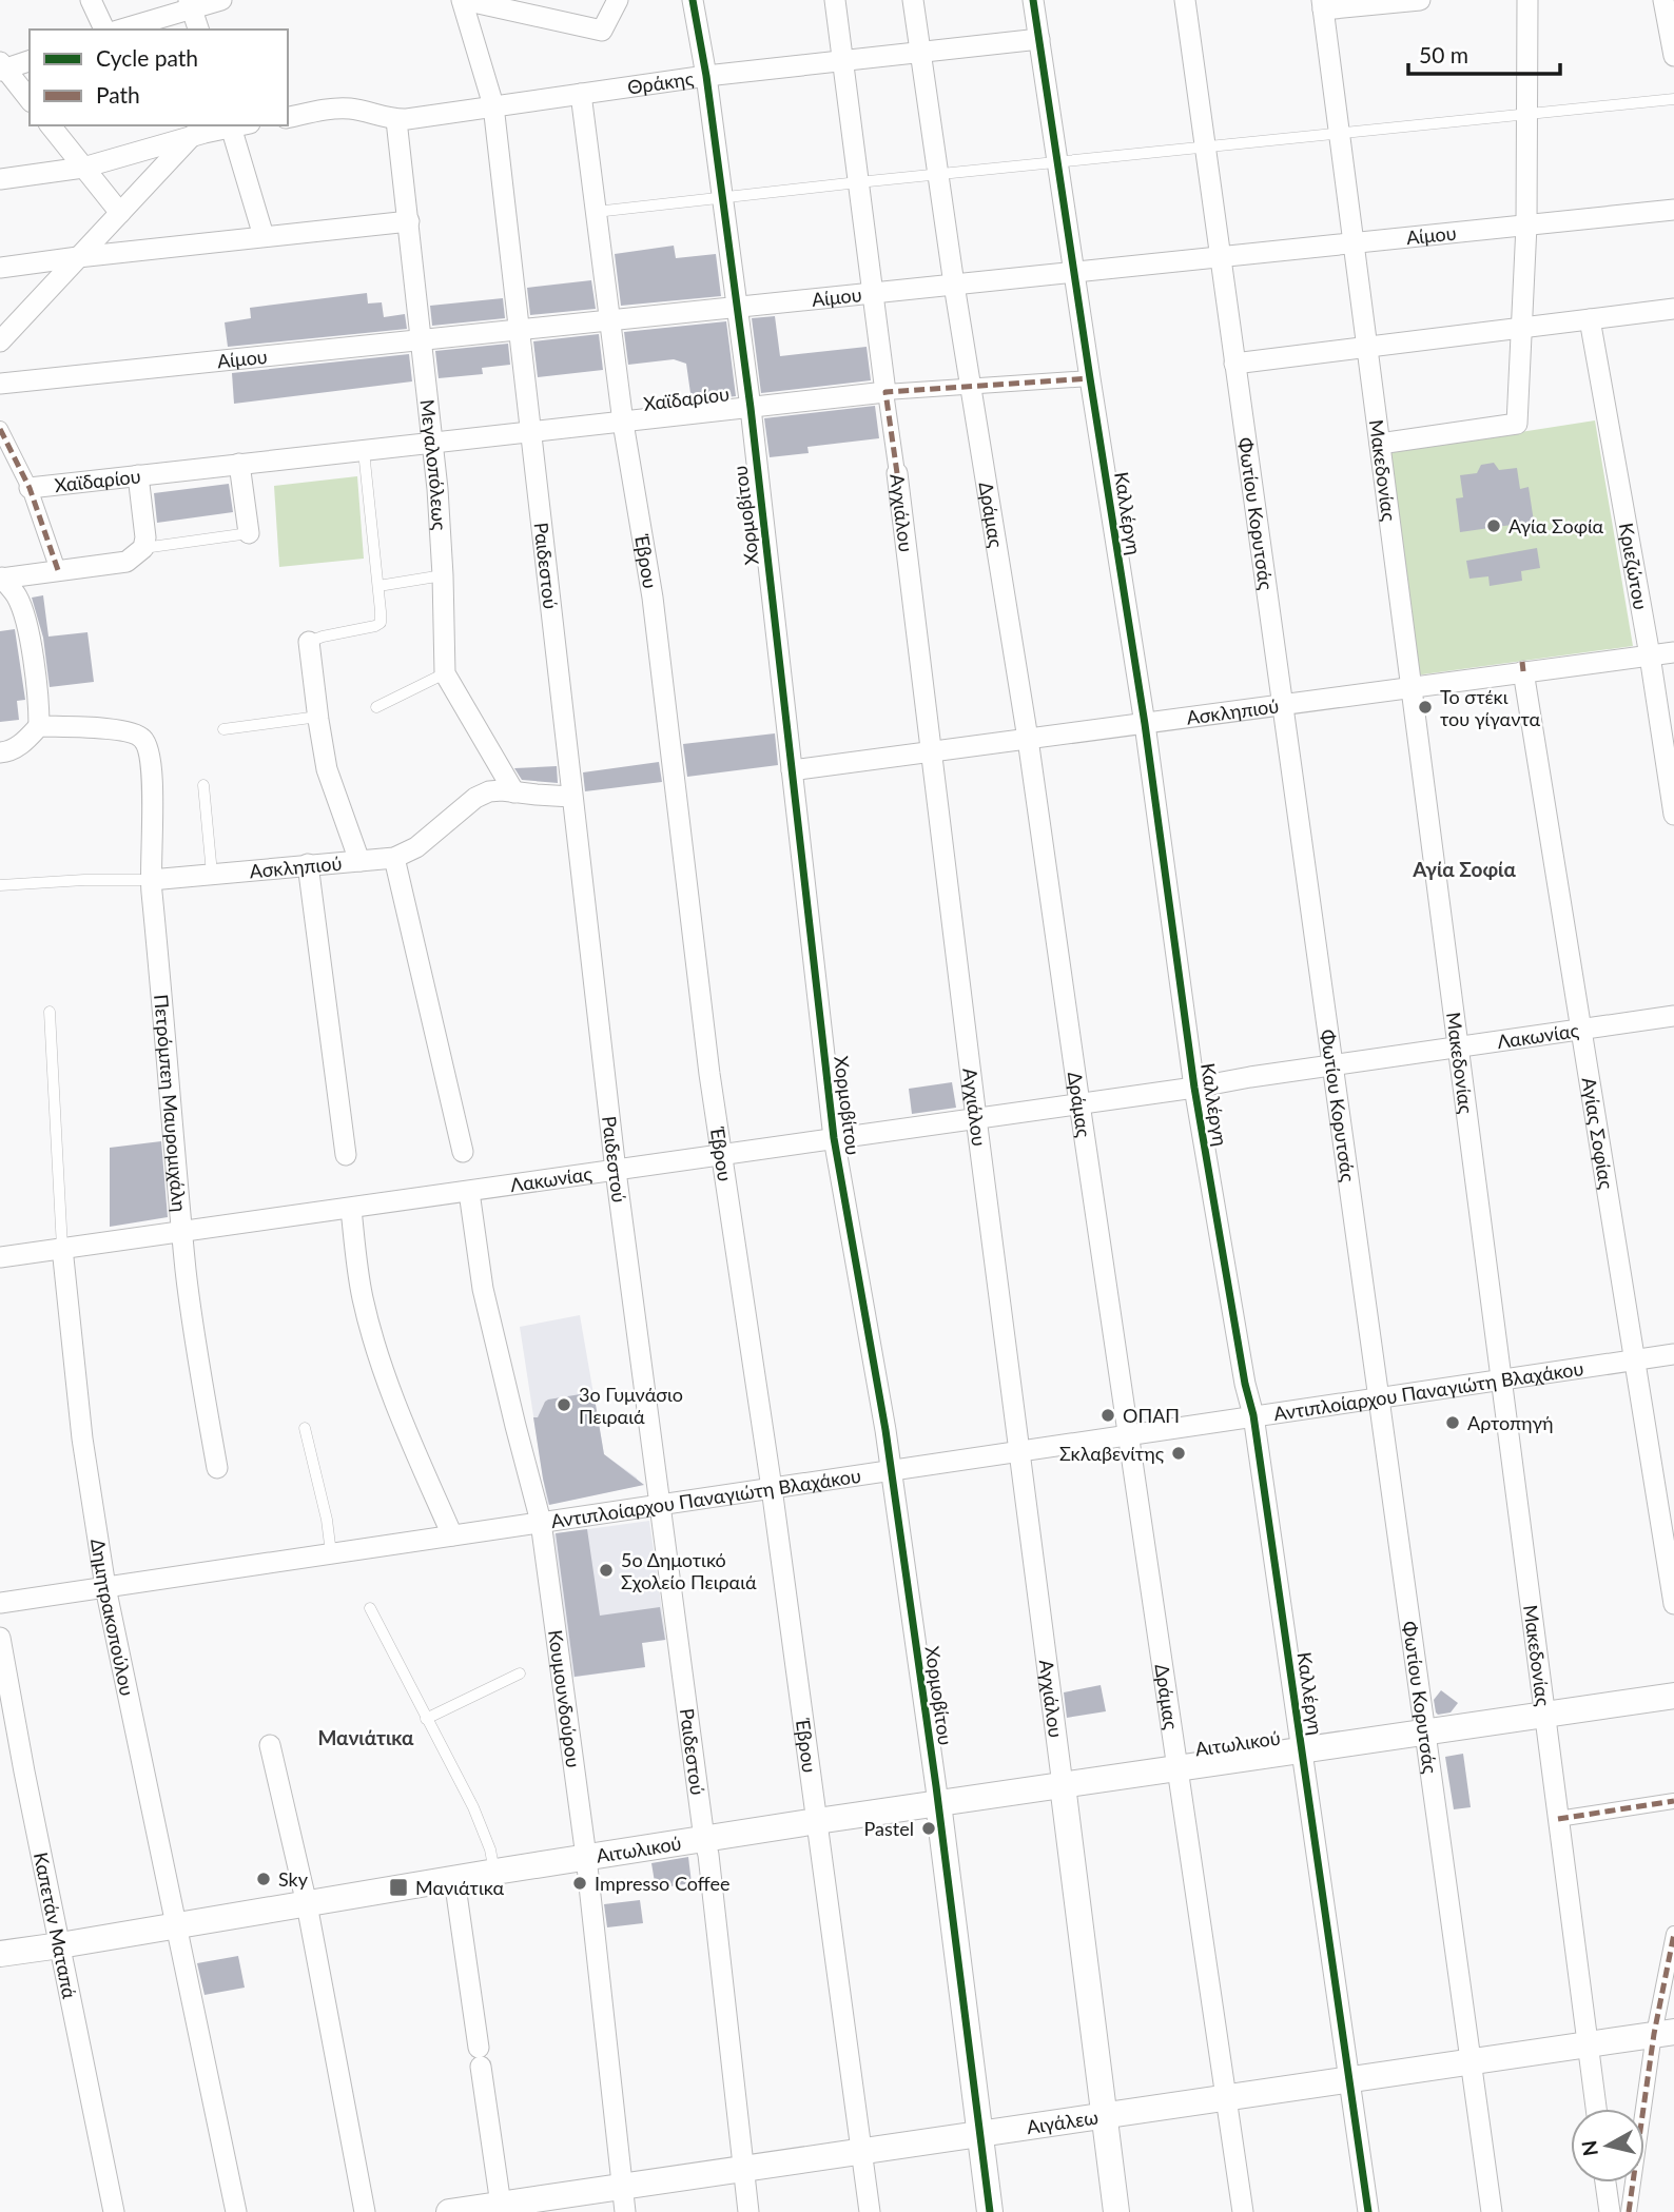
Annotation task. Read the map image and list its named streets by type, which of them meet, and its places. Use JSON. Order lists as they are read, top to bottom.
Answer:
{
  "streets": {
    "street": [
      "Θράκης",
      "Αίμου",
      "Χαϊδαρίου",
      "Μεγαλοπόλεως",
      "Μακεδονίας",
      "Αγχιάλου",
      "Καλλέργη",
      "Δράμας",
      "Φωτίου Κορυτσάς",
      "Χορμοβίτου",
      "Έβρου",
      "Ραιδεστού",
      "Κριεζώτου",
      "Ασκληπιού",
      "Λακωνίας",
      "Πετρόμπεη Μαυρομιχάλη",
      "Αγίας Σοφίας",
      "Αντιπλοίαρχου Παναγιώτη Βλαχάκου",
      "Δημητρακοπούλου",
      "Κουμουνδούρου",
      "Αιτωλικού",
      "Καπετάν Ματαπά",
      "Αιγάλεω"
    ]
  },
  "crossings": [
    ["Θράκης", "Μεγαλοπόλεως"],
    ["Θράκης", "Αγχιάλου"],
    ["Θράκης", "Καλλέργη"],
    ["Θράκης", "Δράμας"],
    ["Θράκης", "Χορμοβίτου"],
    ["Θράκης", "Έβρου"],
    ["Θράκης", "Ραιδεστού"],
    ["Αίμου", "Μεγαλοπόλεως"],
    ["Αίμου", "Μακεδονίας"],
    ["Αίμου", "Αγχιάλου"],
    ["Αίμου", "Καλλέργη"],
    ["Αίμου", "Δράμας"],
    ["Αίμου", "Φωτίου Κορυτσάς"],
    ["Αίμου", "Χορμοβίτου"],
    ["Αίμου", "Έβρου"],
    ["Αίμου", "Ραιδεστού"],
    ["Χαϊδαρίου", "Μεγαλοπόλεως"],
    ["Χαϊδαρίου", "Αγχιάλου"],
    ["Χαϊδαρίου", "Καλλέργη"],
    ["Χαϊδαρίου", "Δράμας"],
    ["Χαϊδαρίου", "Χορμοβίτου"],
    ["Χαϊδαρίου", "Έβρου"],
    ["Χαϊδαρίου", "Ραιδεστού"],
    ["Μεγαλοπόλεως", "Ασκληπιού"],
    ["Μακεδονίας", "Ασκληπιού"],
    ["Μακεδονίας", "Λακωνίας"],
    ["Μακεδονίας", "Αντιπλοίαρχου Παναγιώτη Βλαχάκου"],
    ["Μακεδονίας", "Αιτωλικού"],
    ["Μακεδονίας", "Αιγάλεω"],
    ["Αγχιάλου", "Ασκληπιού"],
    ["Αγχιάλου", "Λακωνίας"],
    ["Αγχιάλου", "Αντιπλοίαρχου Παναγιώτη Βλαχάκου"],
    ["Αγχιάλου", "Αιτωλικού"],
    ["Αγχιάλου", "Αιγάλεω"],
    ["Καλλέργη", "Ασκληπιού"],
    ["Καλλέργη", "Λακωνίας"],
    ["Καλλέργη", "Αντιπλοίαρχου Παναγιώτη Βλαχάκου"],
    ["Καλλέργη", "Αιτωλικού"],
    ["Καλλέργη", "Αιγάλεω"],
    ["Δράμας", "Ασκληπιού"],
    ["Δράμας", "Λακωνίας"],
    ["Δράμας", "Αντιπλοίαρχου Παναγιώτη Βλαχάκου"],
    ["Δράμας", "Αιτωλικού"],
    ["Δράμας", "Αιγάλεω"],
    ["Φωτίου Κορυτσάς", "Ασκληπιού"],
    ["Φωτίου Κορυτσάς", "Λακωνίας"],
    ["Φωτίου Κορυτσάς", "Αντιπλοίαρχου Παναγιώτη Βλαχάκου"],
    ["Φωτίου Κορυτσάς", "Αιτωλικού"],
    ["Φωτίου Κορυτσάς", "Αιγάλεω"],
    ["Χορμοβίτου", "Ασκληπιού"],
    ["Χορμοβίτου", "Λακωνίας"],
    ["Χορμοβίτου", "Αντιπλοίαρχου Παναγιώτη Βλαχάκου"],
    ["Χορμοβίτου", "Αιτωλικού"],
    ["Χορμοβίτου", "Αιγάλεω"],
    ["Έβρου", "Λακωνίας"],
    ["Έβρου", "Αντιπλοίαρχου Παναγιώτη Βλαχάκου"],
    ["Έβρου", "Αιτωλικού"],
    ["Έβρου", "Αιγάλεω"],
    ["Ραιδεστού", "Ασκληπιού"],
    ["Ραιδεστού", "Λακωνίας"],
    ["Ραιδεστού", "Αντιπλοίαρχου Παναγιώτη Βλαχάκου"],
    ["Ραιδεστού", "Αιτωλικού"],
    ["Ραιδεστού", "Αιγάλεω"],
    ["Κριεζώτου", "Ασκληπιού"],
    ["Ασκληπιού", "Πετρόμπεη Μαυρομιχάλη"],
    ["Ασκληπιού", "Αγίας Σοφίας"],
    ["Λακωνίας", "Πετρόμπεη Μαυρομιχάλη"],
    ["Λακωνίας", "Αγίας Σοφίας"],
    ["Λακωνίας", "Δημητρακοπούλου"],
    ["Λακωνίας", "Κουμουνδούρου"],
    ["Αγίας Σοφίας", "Αντιπλοίαρχου Παναγιώτη Βλαχάκου"],
    ["Αντιπλοίαρχου Παναγιώτη Βλαχάκου", "Δημητρακοπούλου"],
    ["Αντιπλοίαρχου Παναγιώτη Βλαχάκου", "Κουμουνδούρου"],
    ["Δημητρακοπούλου", "Αιτωλικού"],
    ["Κουμουνδούρου", "Αιτωλικού"],
    ["Κουμουνδούρου", "Αιγάλεω"],
    ["Αιτωλικού", "Καπετάν Ματαπά"]
  ],
  "districts": ["Αγία Σοφία", "Μανιάτικα"],
  "places": {
    "other": [
      "Αγία Σοφία",
      "Το στέκι του γίγαντα",
      "3ο Γυμνάσιο Πειραιά",
      "ΟΠΑΠ",
      "Αρτοπηγή",
      "Σκλαβενίτης",
      "5ο Δημοτικό Σχολείο Πειραιά",
      "Pastel",
      "Sky",
      "Impresso Coffee"
    ],
    "transit": ["Μανιάτικα"]
  },
  "legend": ["Cycle path", "Path"],
  "scale_bar": "50 m",
  "north": "left"
}
